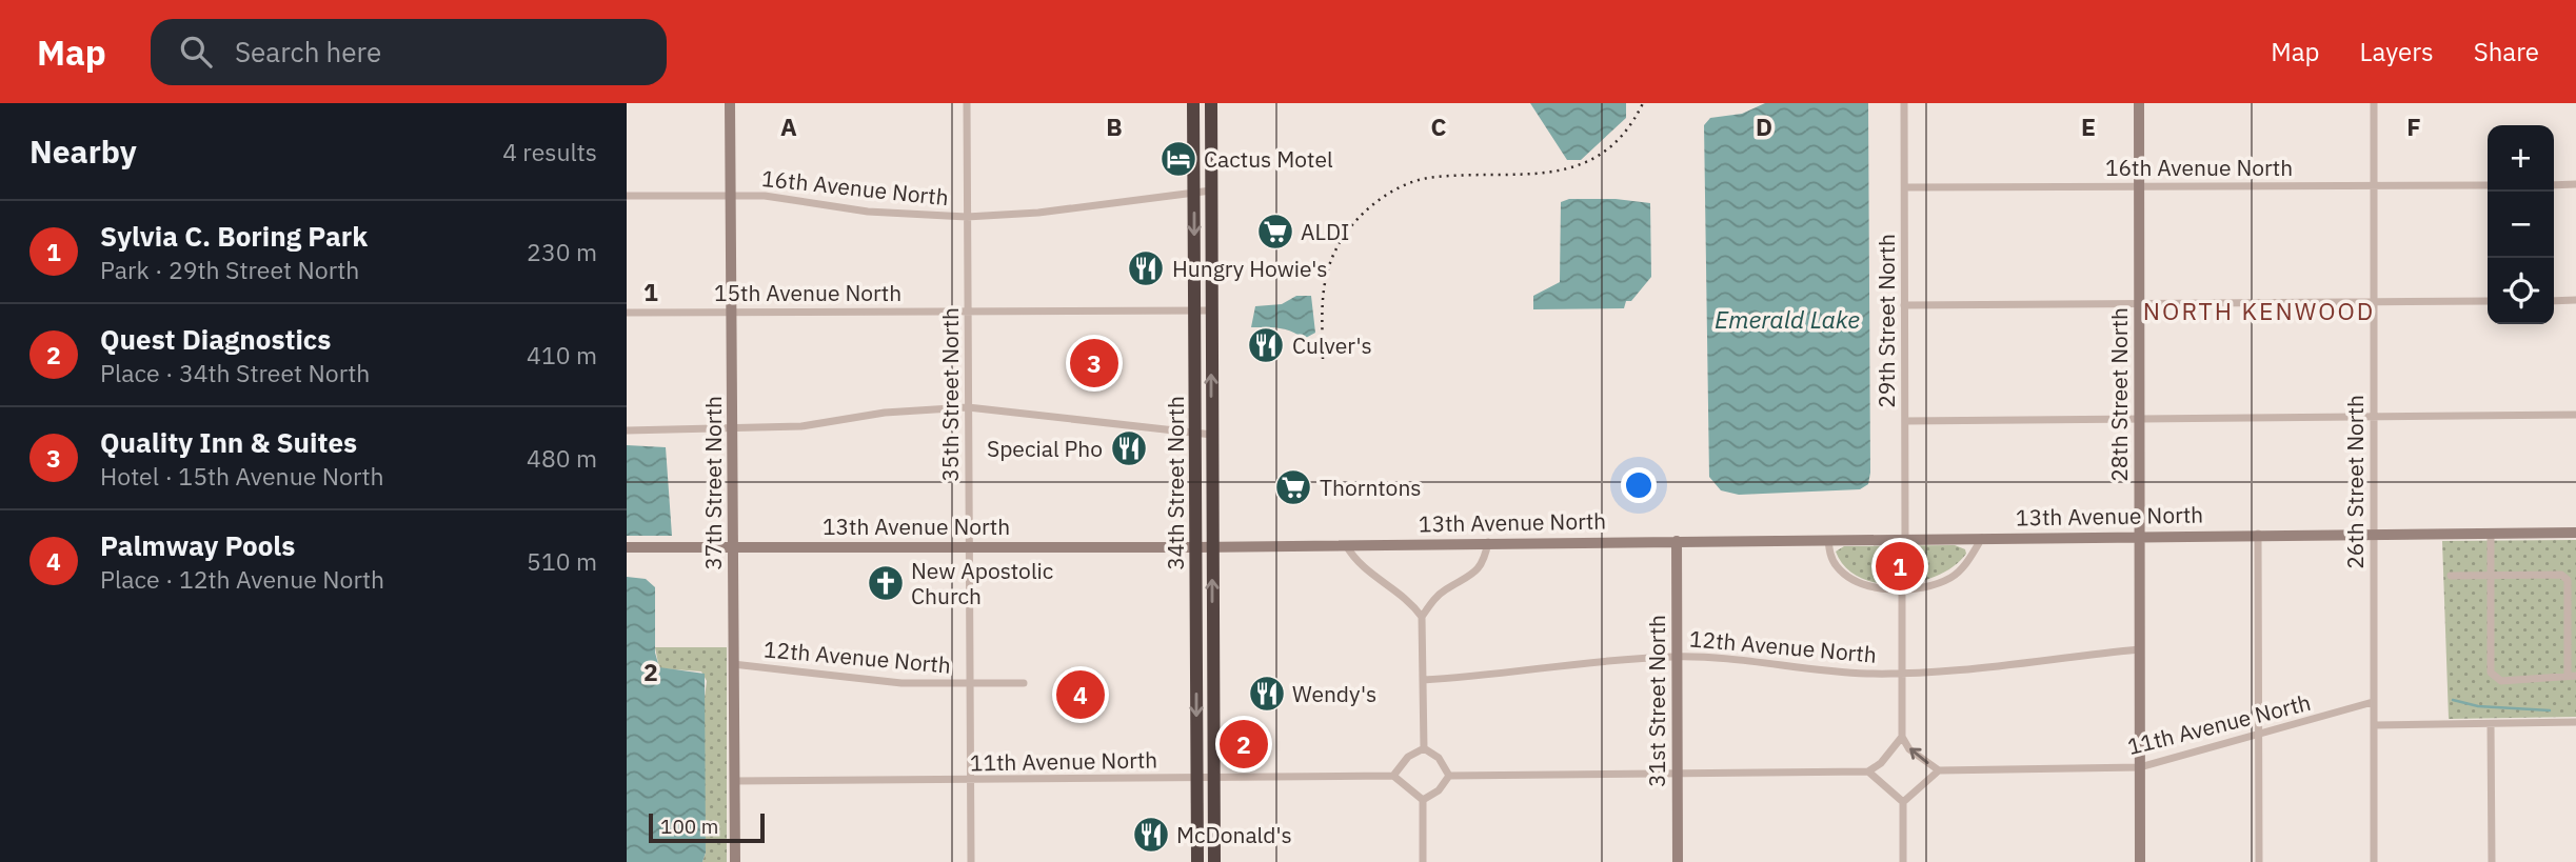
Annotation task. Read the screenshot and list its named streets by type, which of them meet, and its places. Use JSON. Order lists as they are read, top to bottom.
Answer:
{
  "streets": {
    "highway": ["34th Street North"],
    "street": [
      "16th Avenue North",
      "15th Avenue North",
      "29th Street North",
      "35th Street North",
      "28th Street North",
      "26th Street North",
      "37th Street North",
      "13th Avenue North",
      "12th Avenue North",
      "31st Street North",
      "11th Avenue North"
    ]
  },
  "crossings": [
    ["16th Avenue North", "29th Street North"],
    ["16th Avenue North", "35th Street North"],
    ["16th Avenue North", "28th Street North"],
    ["16th Avenue North", "26th Street North"],
    ["16th Avenue North", "37th Street North"],
    ["16th Avenue North", "34th Street North"],
    ["15th Avenue North", "35th Street North"],
    ["15th Avenue North", "37th Street North"],
    ["15th Avenue North", "34th Street North"],
    ["29th Street North", "13th Avenue North"],
    ["35th Street North", "13th Avenue North"],
    ["35th Street North", "12th Avenue North"],
    ["35th Street North", "11th Avenue North"],
    ["28th Street North", "13th Avenue North"],
    ["28th Street North", "12th Avenue North"],
    ["28th Street North", "11th Avenue North"],
    ["26th Street North", "13th Avenue North"],
    ["26th Street North", "11th Avenue North"],
    ["37th Street North", "13th Avenue North"],
    ["37th Street North", "12th Avenue North"],
    ["37th Street North", "11th Avenue North"],
    ["34th Street North", "13th Avenue North"],
    ["34th Street North", "11th Avenue North"],
    ["13th Avenue North", "31st Street North"],
    ["12th Avenue North", "31st Street North"]
  ],
  "districts": ["NORTH KENWOOD"],
  "water": ["Emerald Lake"],
  "places": {
    "hotel": ["Cactus Motel"],
    "supermarket": ["ALDI", "Thorntons"],
    "restaurant": [
      "Hungry Howie's",
      "Culver's",
      "Special Pho",
      "Wendy's",
      "McDonald's"
    ],
    "church": ["New Apostolic Church"]
  },
  "scale_bar": "100 m",
  "page": {
    "header": "Map",
    "search": "Search here",
    "nav": ["Map", "Layers", "Share"],
    "heading": ["Nearby", "4 results"],
    "map_buttons": ["+", "−"],
    "list": [
      {
        "mark": "1",
        "name": "Sylvia C. Boring Park",
        "note": "Park · 29th Street North",
        "value": "230 m"
      },
      {
        "mark": "2",
        "name": "Quest Diagnostics",
        "note": "Place · 34th Street North",
        "value": "410 m"
      },
      {
        "mark": "3",
        "name": "Quality Inn & Suites",
        "note": "Hotel · 15th Avenue North",
        "value": "480 m"
      },
      {
        "mark": "4",
        "name": "Palmway Pools",
        "note": "Place · 12th Avenue North",
        "value": "510 m"
      }
    ],
    "pins": [
      "3",
      "1",
      "4",
      "2"
    ],
    "scale": "100 m"
  },
  "grid": {
    "columns": [
      "A",
      "B",
      "C",
      "D",
      "E",
      "F"
    ],
    "rows": ["1", "2"]
  }
}
